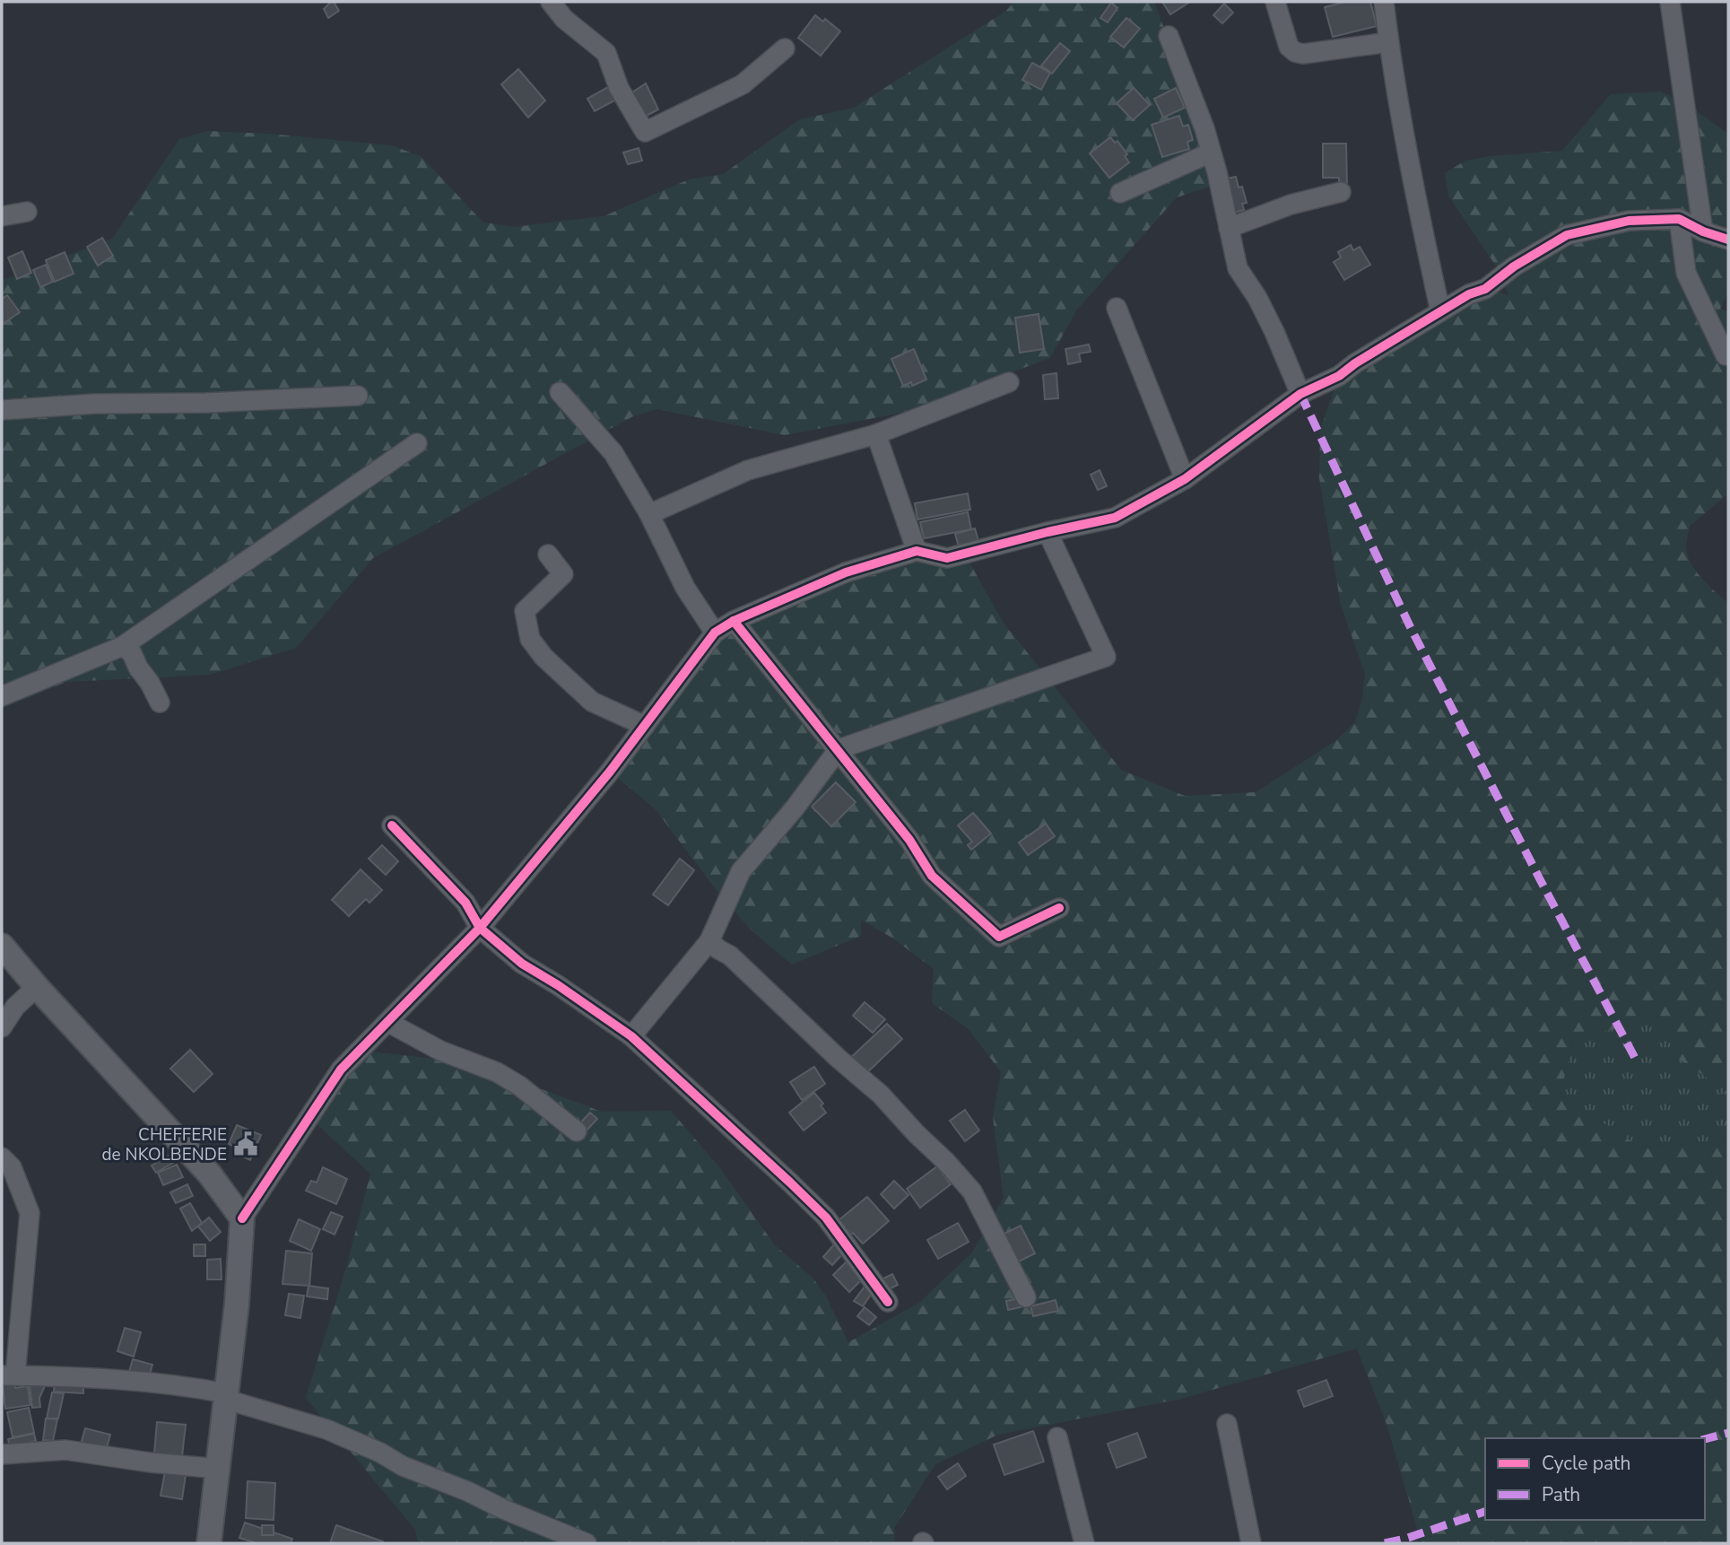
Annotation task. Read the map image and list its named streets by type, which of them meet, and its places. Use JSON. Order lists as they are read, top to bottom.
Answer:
{
  "places": {
    "public building": ["CHEFFERIE de NKOLBENDE"]
  },
  "legend": ["Cycle path", "Path"]
}
